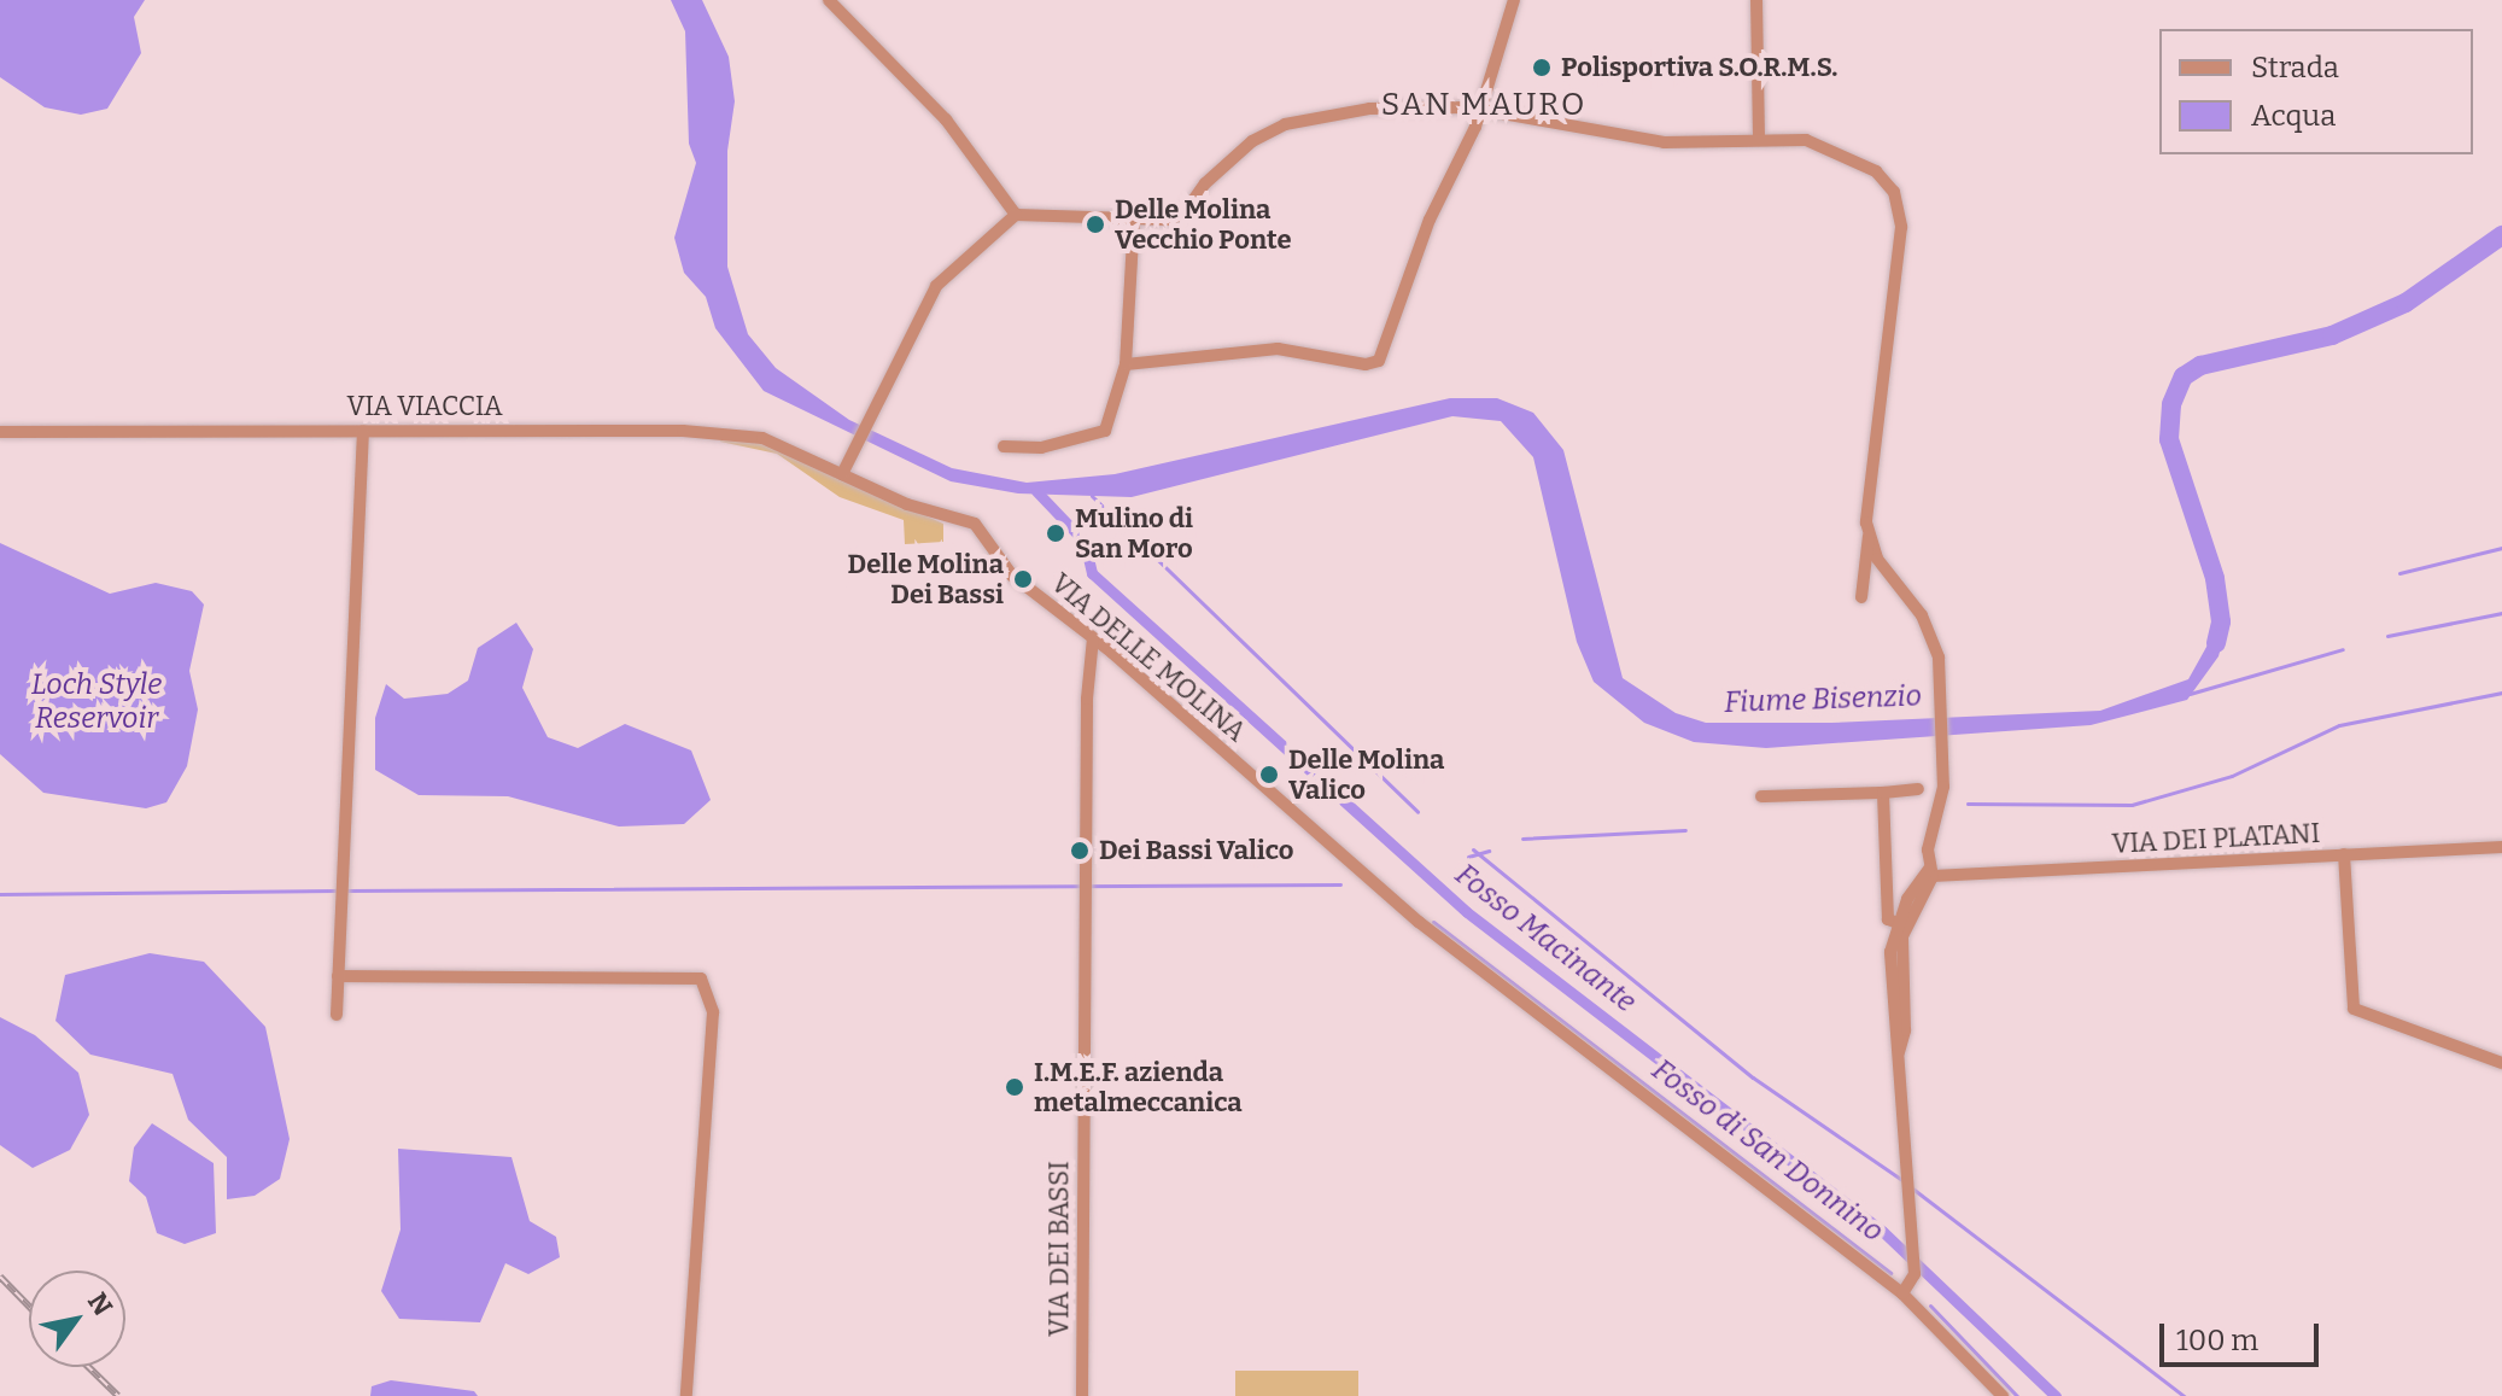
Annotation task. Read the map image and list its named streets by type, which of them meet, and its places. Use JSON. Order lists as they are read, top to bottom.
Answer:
{
  "streets": {
    "street": [
      "VIA VIACCIA",
      "VIA DELLE MOLINA",
      "VIA DEI PLATANI",
      "VIA DEI BASSI"
    ]
  },
  "crossings": [
    ["VIA VIACCIA", "VIA DELLE MOLINA"],
    ["VIA DELLE MOLINA", "VIA DEI BASSI"]
  ],
  "districts": ["SAN MAURO"],
  "water": [
    "Loch Style Reservoir",
    "Fiume Bisenzio",
    "Fosso Macinante",
    "Fosso di San Donnino"
  ],
  "places": [
    "Polisportiva S.O.R.M.S.",
    "Delle Molina Vecchio Ponte",
    "Mulino di San Moro",
    "Delle Molina Dei Bassi",
    "Delle Molina Valico",
    "Dei Bassi Valico",
    "I.M.E.F. azienda metalmeccanica"
  ],
  "legend": ["Strada", "Acqua"],
  "scale_bar": "100 m",
  "north": "top right"
}
